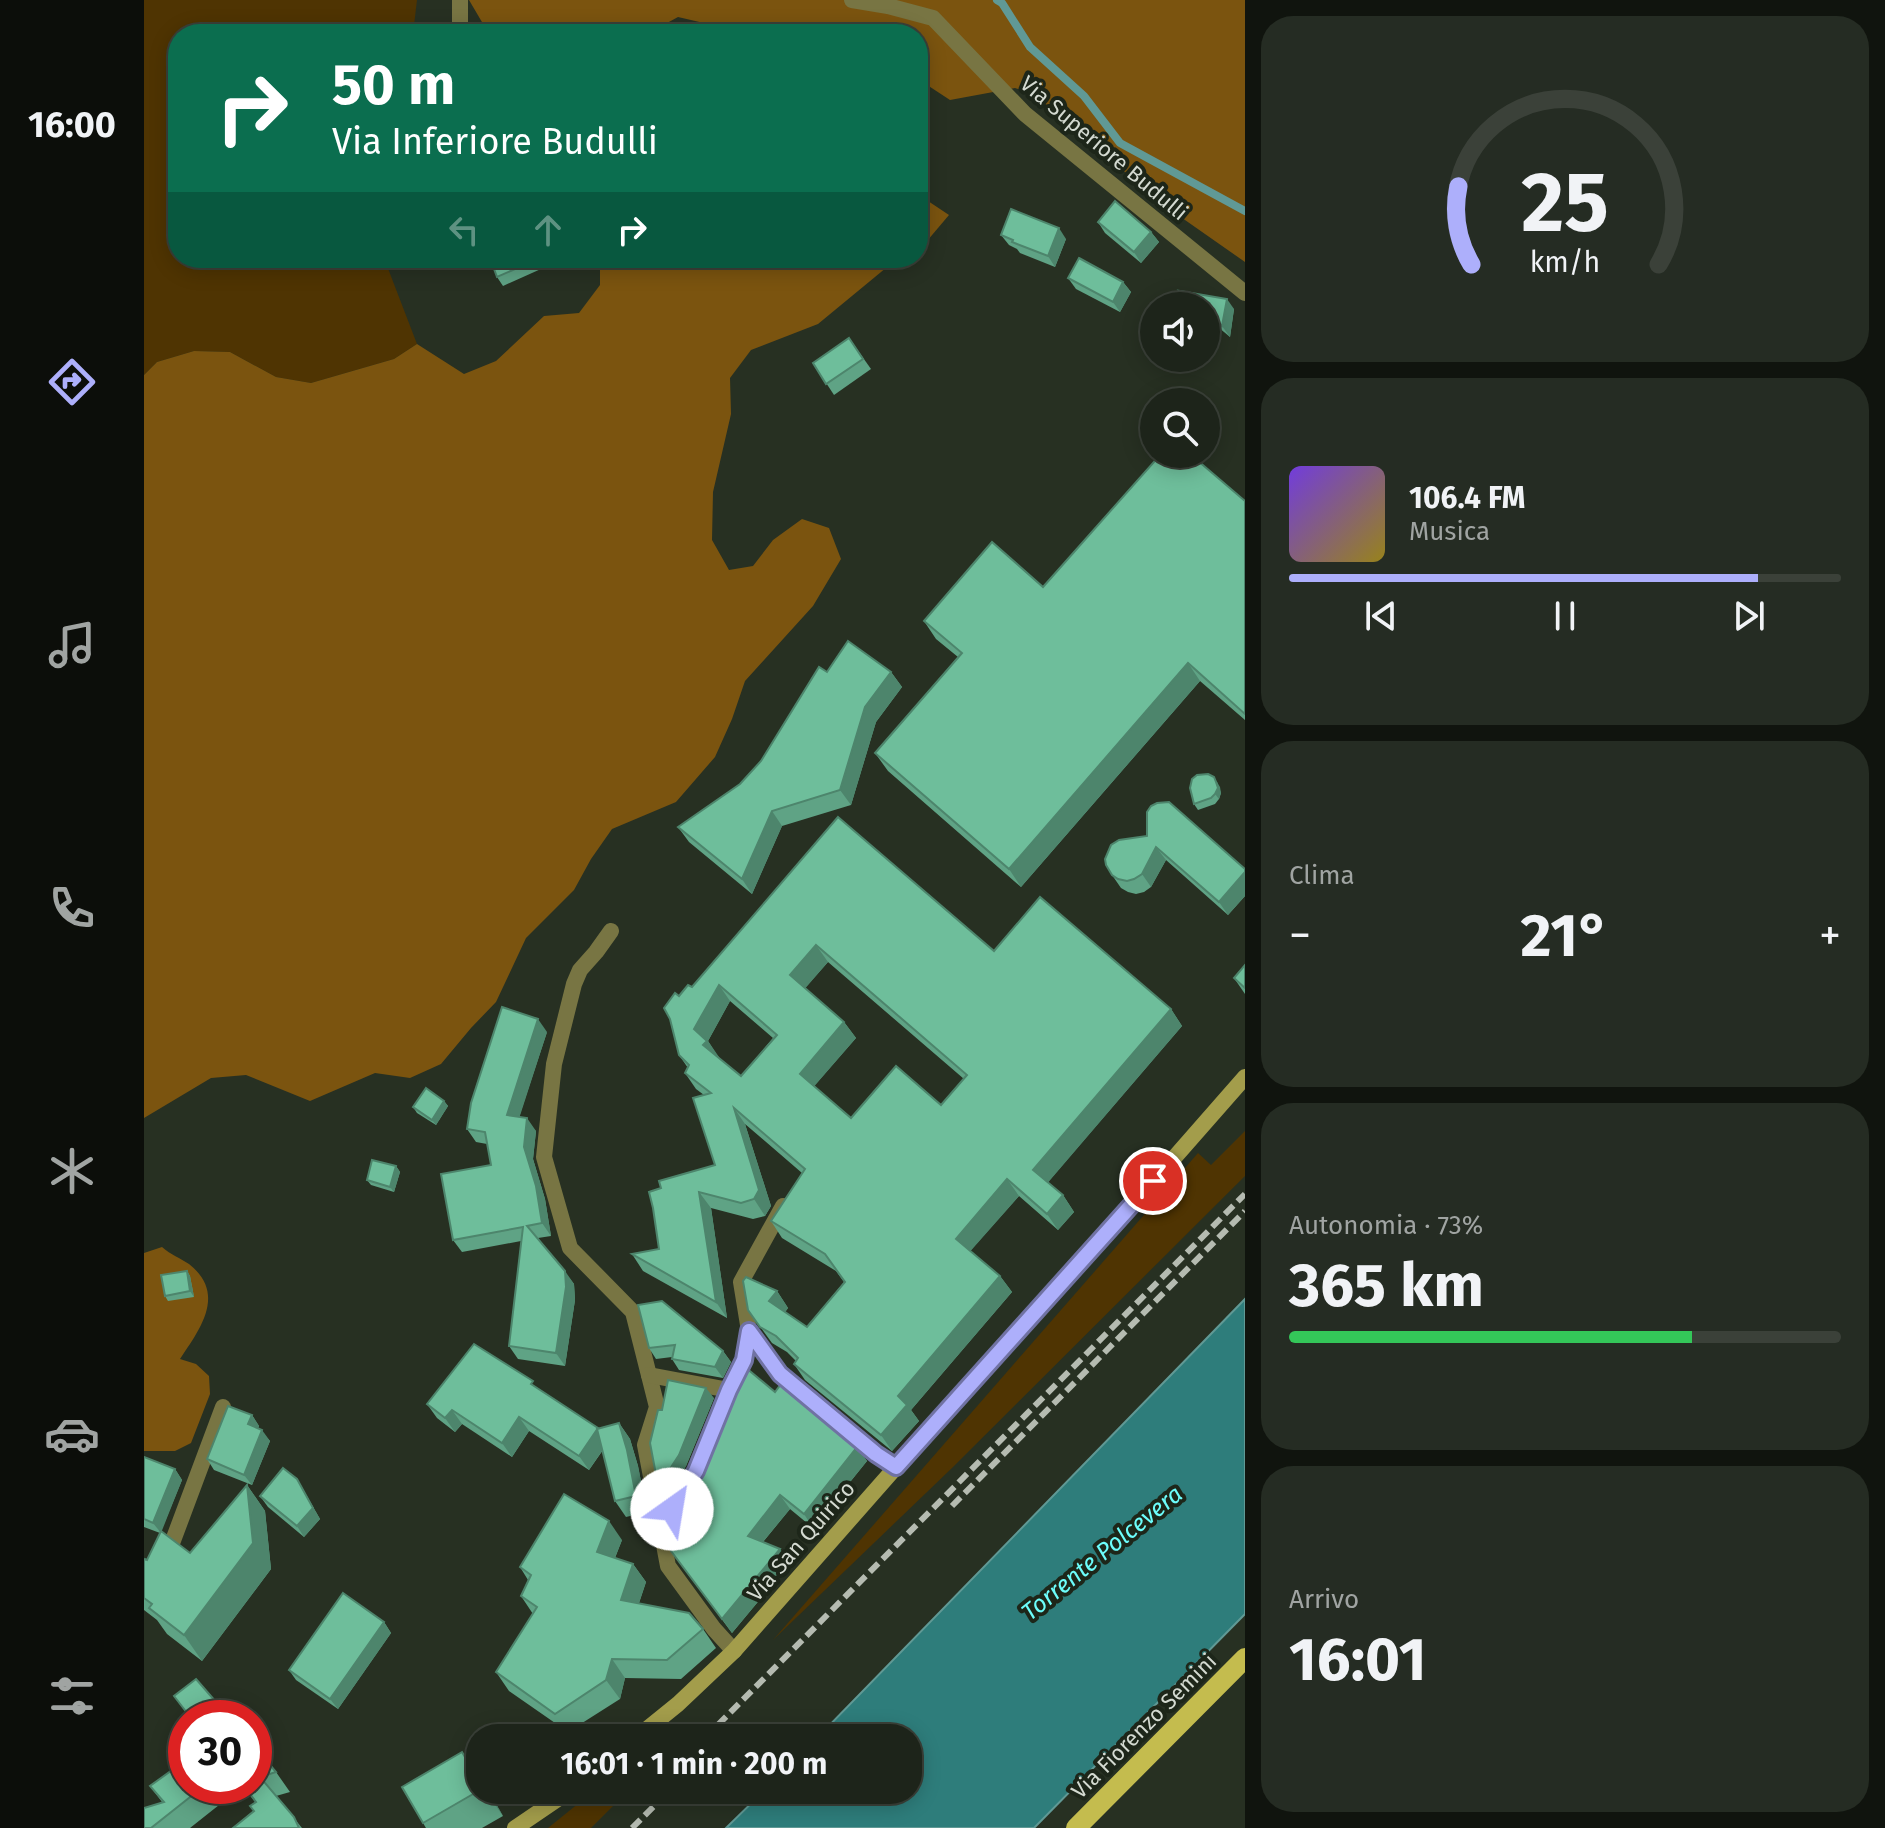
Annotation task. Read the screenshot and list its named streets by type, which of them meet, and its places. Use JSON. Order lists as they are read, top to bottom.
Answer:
{
  "streets": {
    "main road": ["Via San Quirico", "Via Fiorenzo Semini"],
    "street": ["Via Superiore Budulli"]
  },
  "water": ["Torrente Polcevera"],
  "page": {
    "tabs": "16:00",
    "turn": ["50 m", "Via Inferiore Budulli"],
    "song": ["106.4 FM", "Musica"],
    "tile": [
      "Clima",
      ["Autonomia · 73%", "365 km"],
      ["Arrivo", "16:01"]
    ],
    "heat": ["−", "21°", "+"],
    "limit": "30",
    "trip": "16:01 · 1 min · 200 m",
    "gauge": ["25", "km/h"]
  }
}
